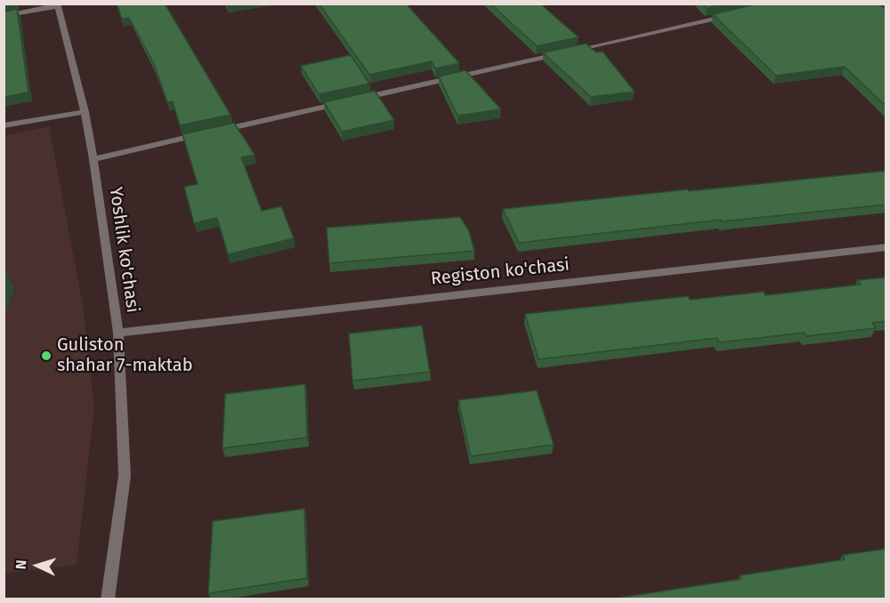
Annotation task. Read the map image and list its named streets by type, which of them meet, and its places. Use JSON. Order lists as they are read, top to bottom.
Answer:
{
  "streets": {
    "street": ["Yoshlik ko'chasi", "Registon ko'chasi"]
  },
  "crossings": [
    ["Yoshlik ko'chasi", "Registon ko'chasi"]
  ],
  "places": ["Guliston shahar 7-maktab"],
  "north": "left"
}
